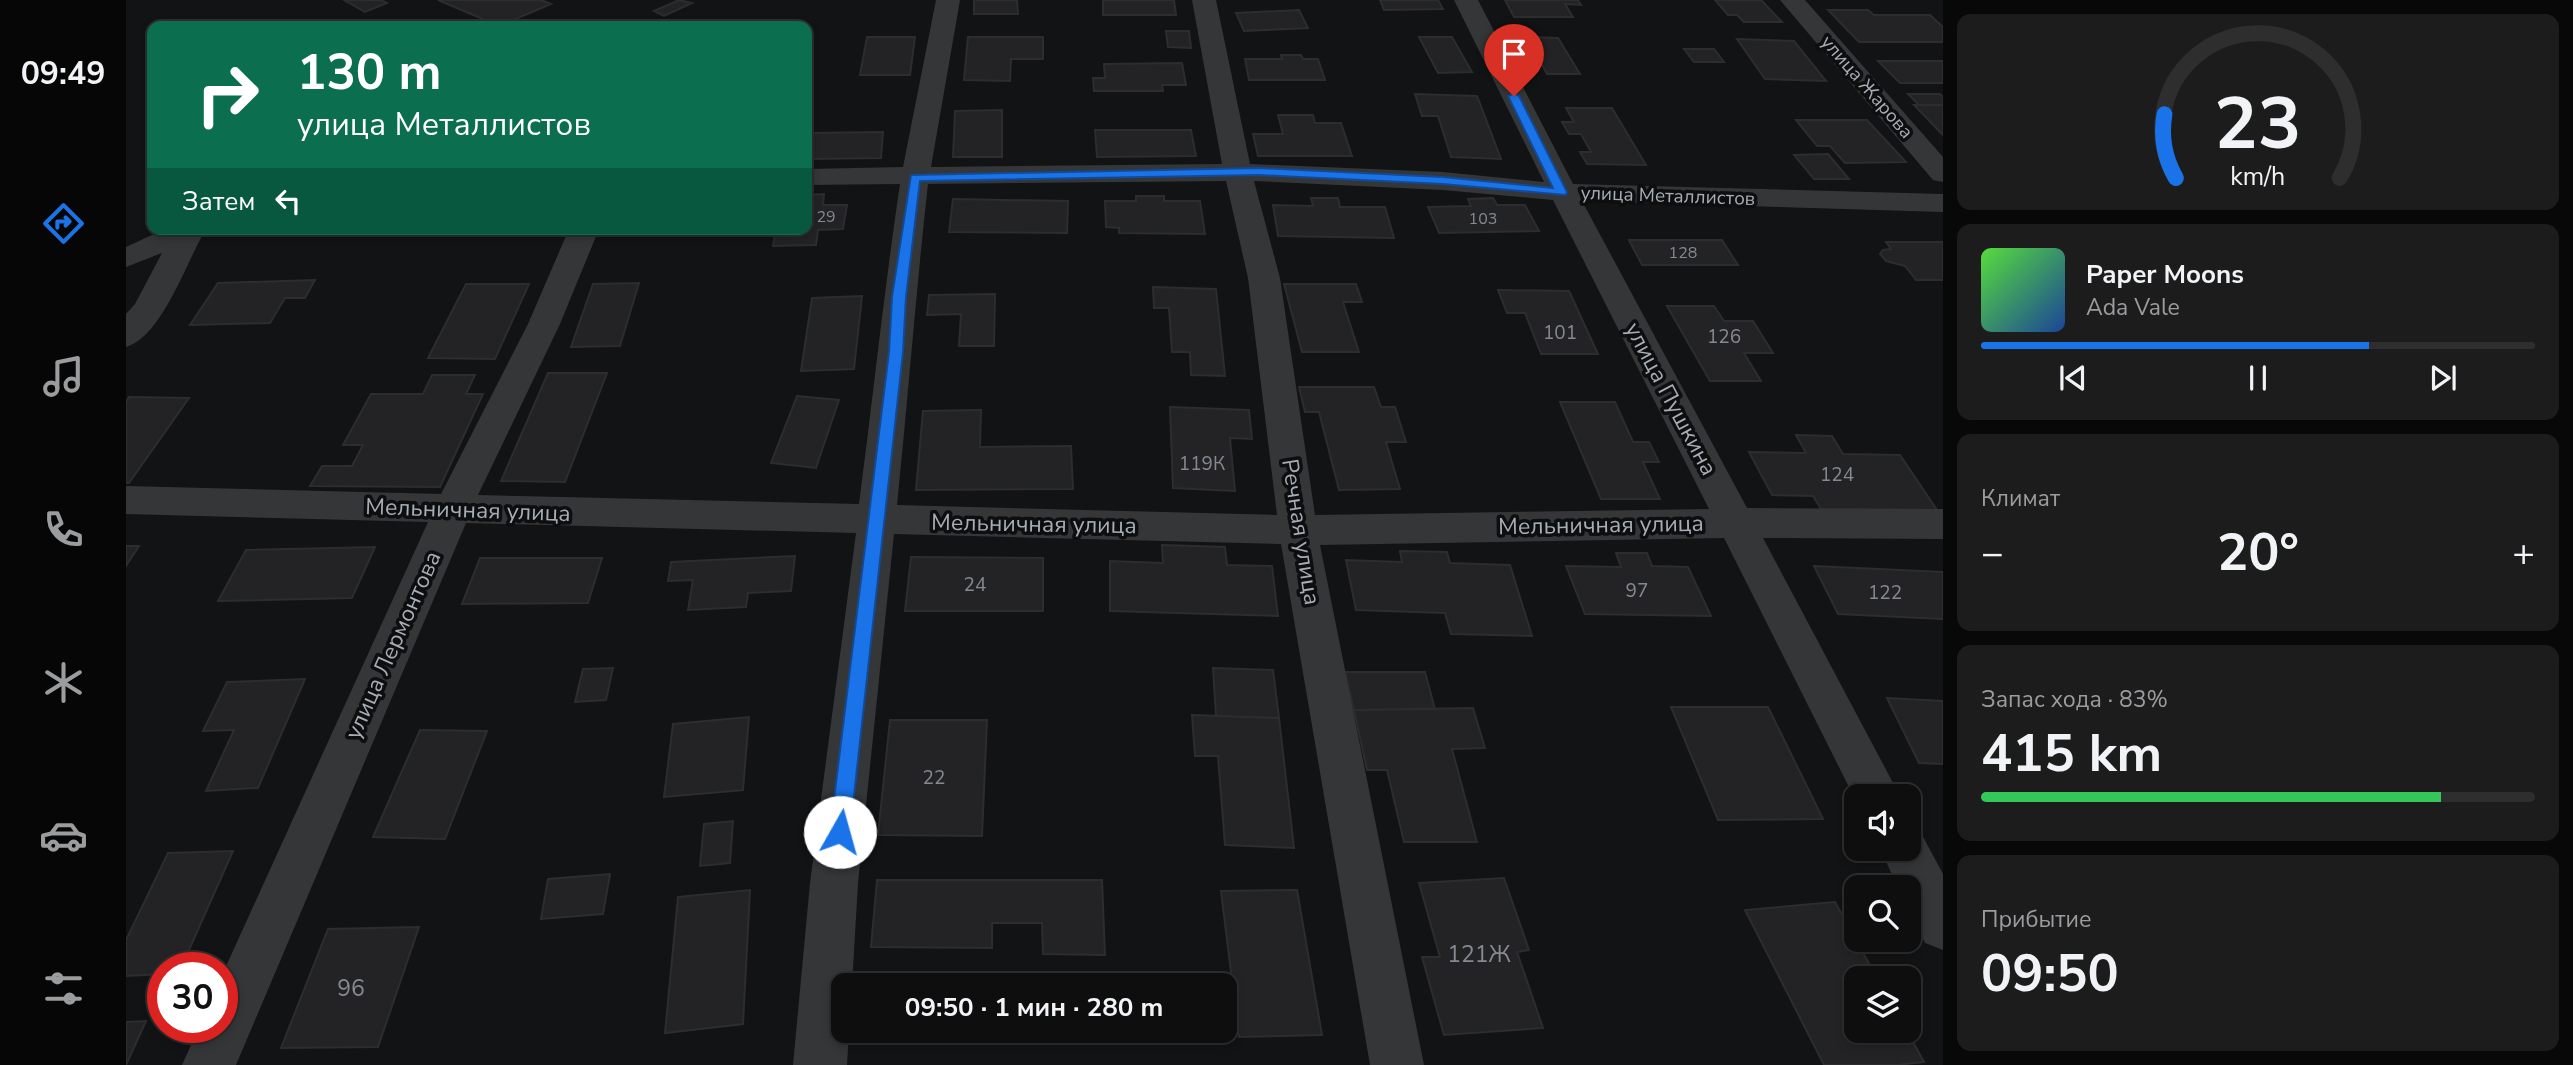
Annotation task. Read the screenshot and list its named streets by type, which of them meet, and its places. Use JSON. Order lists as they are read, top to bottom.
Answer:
{
  "streets": {
    "street": [
      "улица Жарова",
      "улица Металлистов",
      "улица Пушкина",
      "Мельничная улица",
      "Речная улица",
      "улица Лермонтова"
    ]
  },
  "crossings": [
    ["улица Металлистов", "улица Пушкина"],
    ["улица Металлистов", "Речная улица"],
    ["улица Пушкина", "Мельничная улица"],
    ["Мельничная улица", "Речная улица"],
    ["Мельничная улица", "улица Лермонтова"]
  ],
  "house_numbers": [
    "29",
    "103",
    "128",
    "101",
    "126",
    "119К",
    "124",
    "24",
    "97",
    "122",
    "22",
    "121Ж",
    "96"
  ],
  "page": {
    "tabs": "09:49",
    "turn": ["130 m", "улица Металлистов"],
    "then": "Затем",
    "song": ["Paper Moons", "Ada Vale"],
    "tile": [
      "Климат",
      ["Запас хода · 83%", "415 km"],
      ["Прибытие", "09:50"]
    ],
    "heat": ["−", "20°", "+"],
    "limit": "30",
    "trip": "09:50 · 1 мин · 280 m",
    "gauge": ["23", "km/h"]
  }
}
